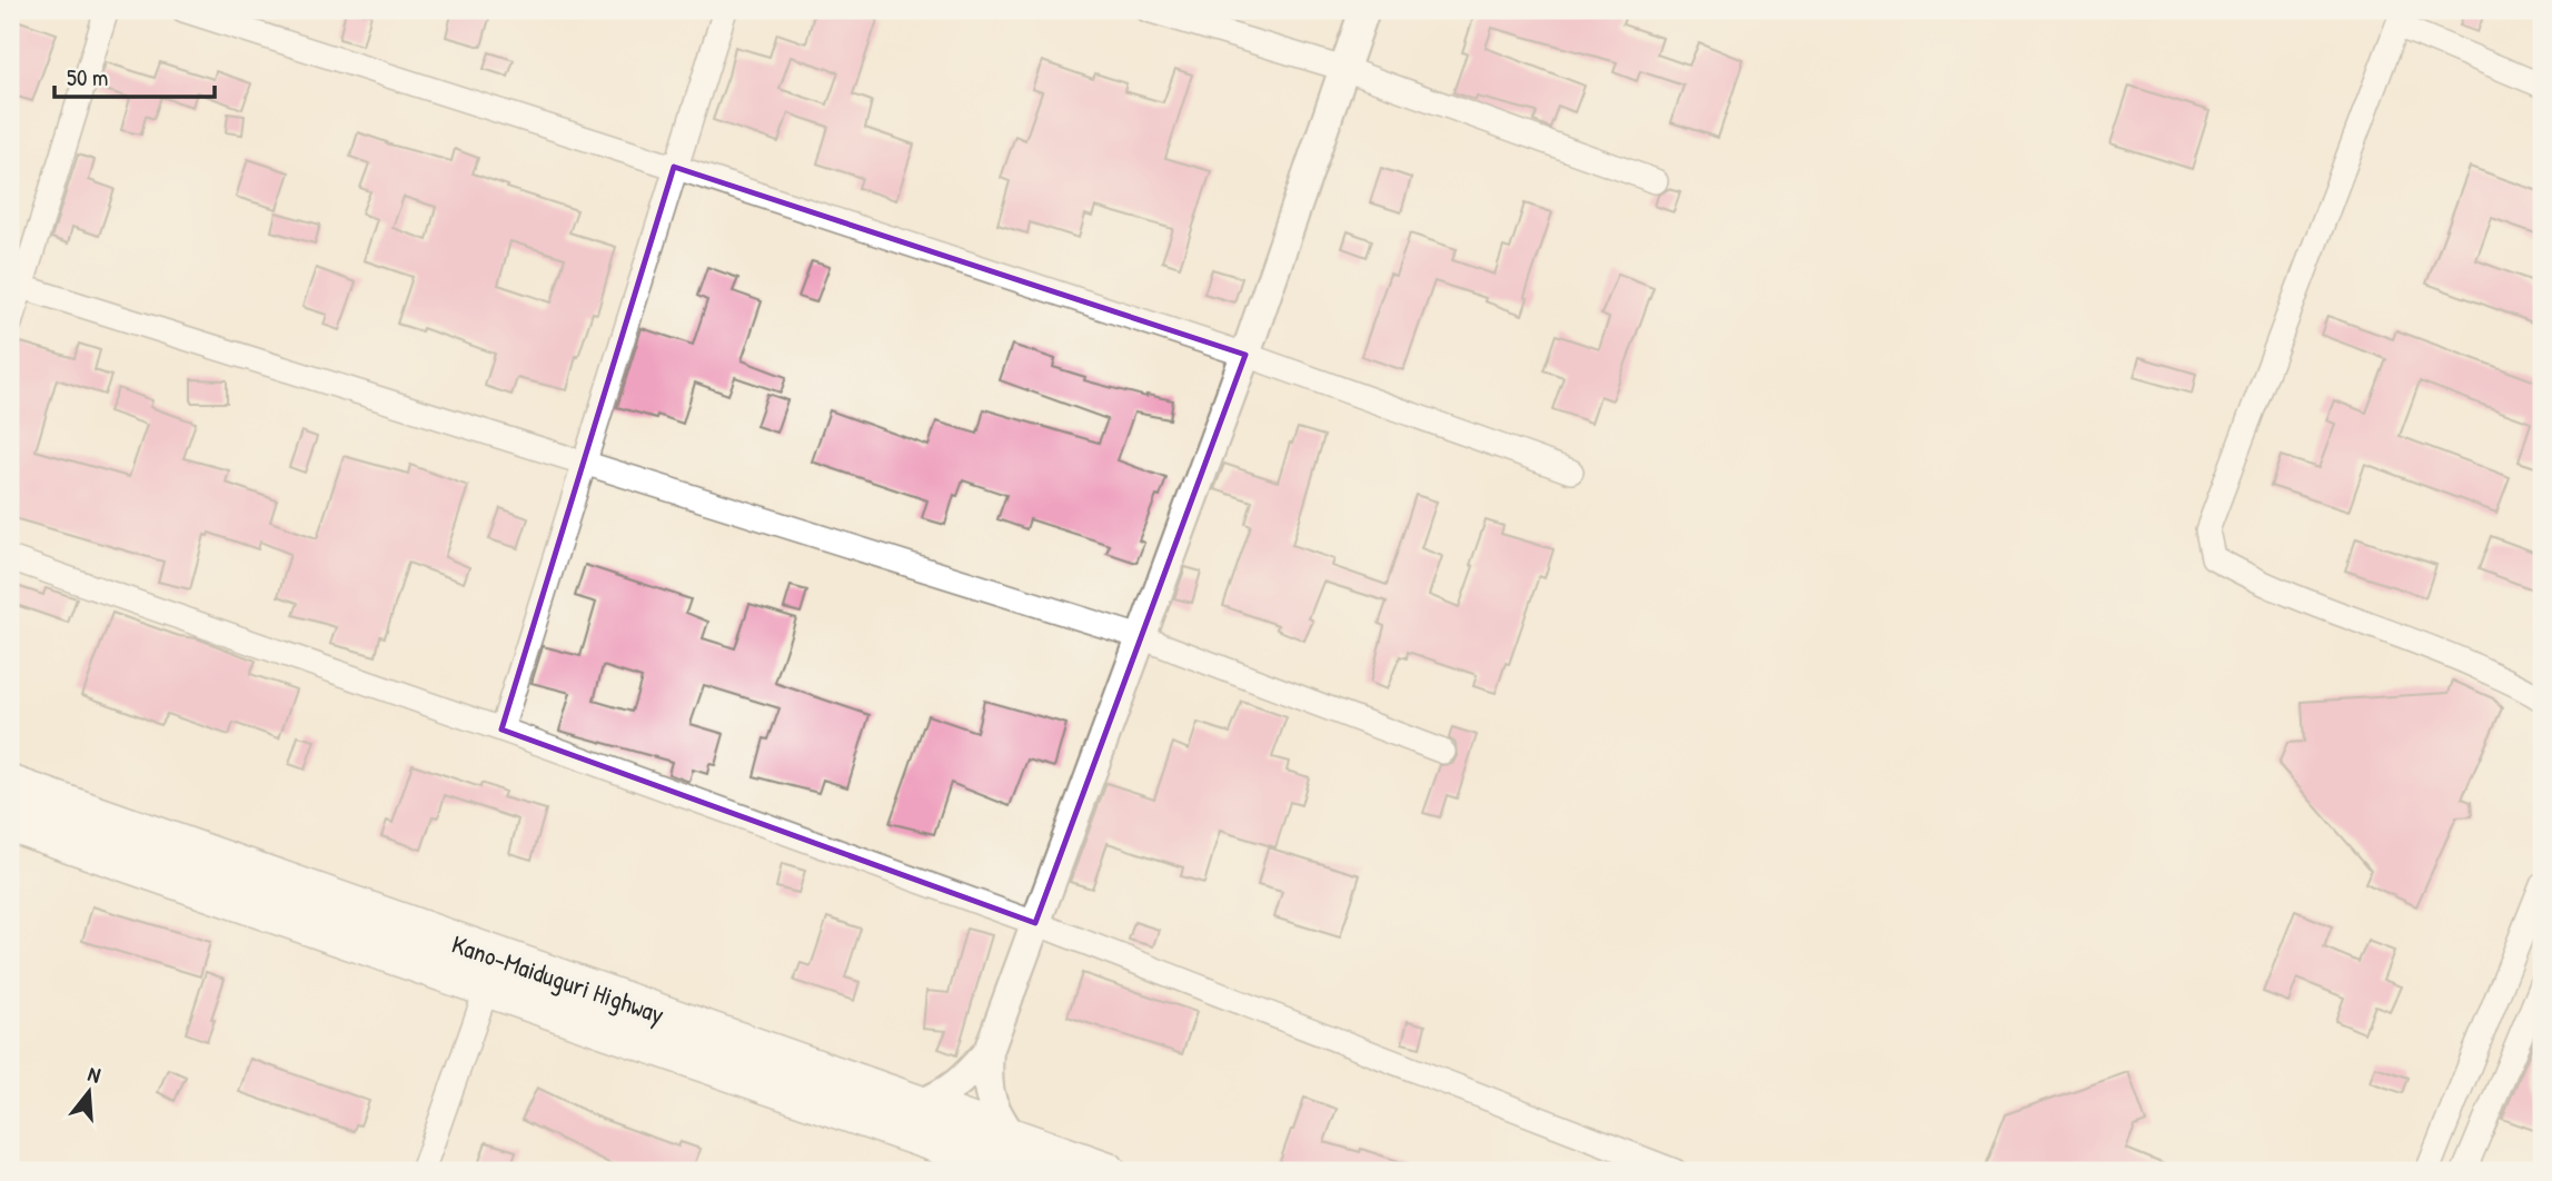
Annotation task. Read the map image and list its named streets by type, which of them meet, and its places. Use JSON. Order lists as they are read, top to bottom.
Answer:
{
  "streets": {
    "highway": ["Kano-Maiduguri Highway"]
  },
  "scale_bar": "50 m",
  "north": "top"
}
